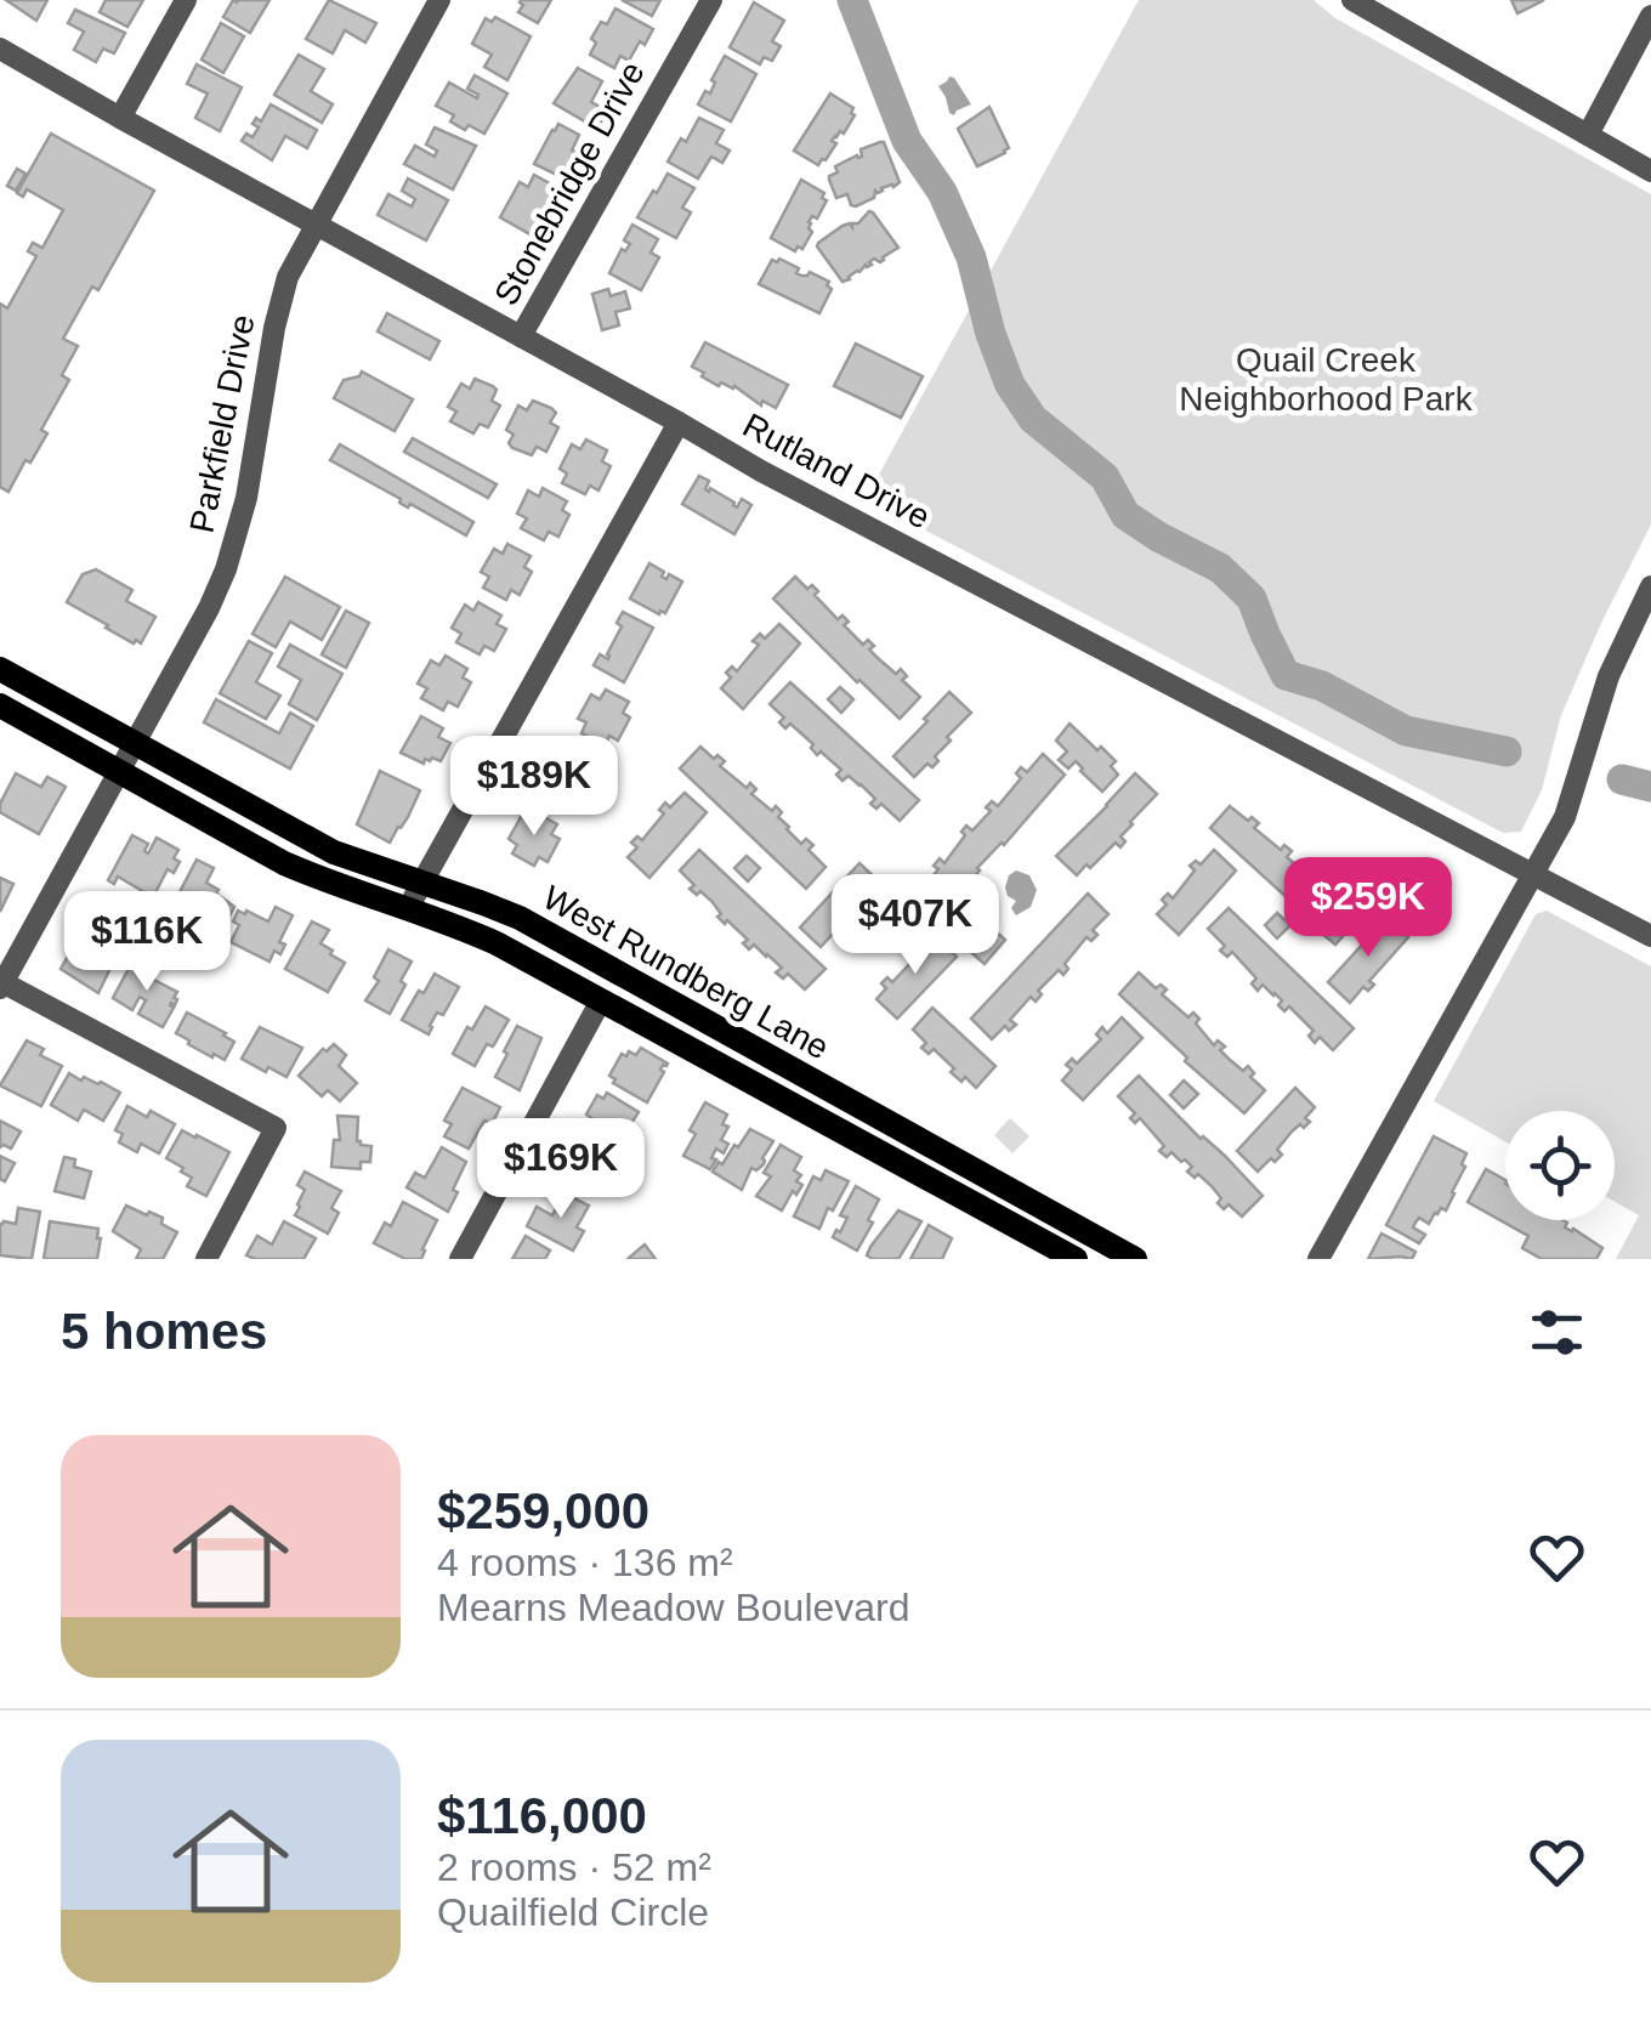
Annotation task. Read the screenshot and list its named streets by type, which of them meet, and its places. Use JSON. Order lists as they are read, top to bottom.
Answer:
{
  "streets": {
    "main road": ["West Rundberg Lane"],
    "street": ["Stonebridge Drive", "Parkfield Drive", "Rutland Drive"]
  },
  "crossings": [
    ["Stonebridge Drive", "Rutland Drive"],
    ["Parkfield Drive", "Rutland Drive"],
    ["Parkfield Drive", "West Rundberg Lane"]
  ],
  "parks": ["Quail Creek Neighborhood Park"],
  "page": {
    "price": [
      "$189K",
      "$259K",
      "$407K",
      "$116K",
      "$169K"
    ],
    "heading": "5 homes",
    "list": [
      {
        "name": "$259,000",
        "note": "4 rooms · 136 m² · Mearns Meadow Boulevard"
      },
      {
        "name": "$116,000",
        "note": "2 rooms · 52 m² · Quailfield Circle"
      }
    ]
  }
}
